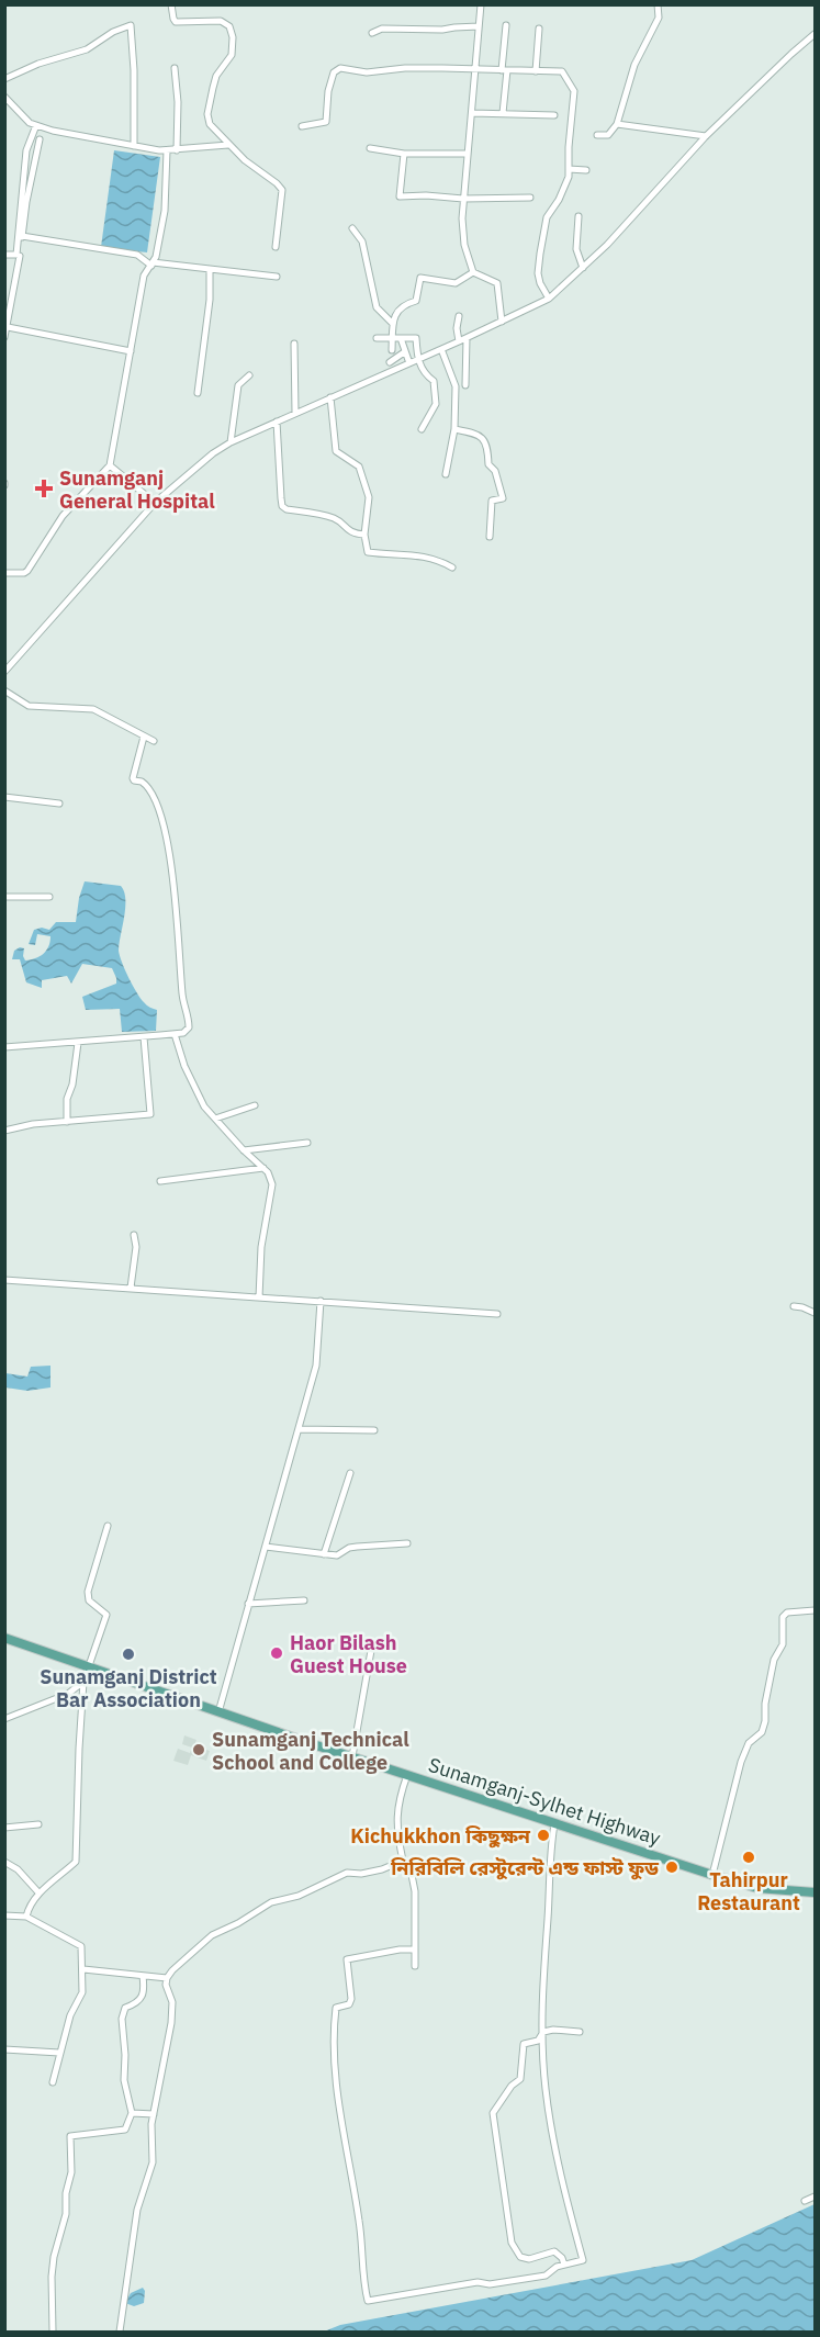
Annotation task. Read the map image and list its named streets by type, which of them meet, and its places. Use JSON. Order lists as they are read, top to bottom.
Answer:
{
  "streets": {
    "main road": ["Sunamganj-Sylhet Highway"]
  },
  "places": {
    "health": ["Sunamganj General Hospital"],
    "other": [
      "Haor Bilash Guest House",
      "Sunamganj District Bar Association",
      "Sunamganj Technical School and College",
      "Kichukkhon কিছুক্ষন",
      "Tahirpur Restaurant",
      "নিরিবিলি রেস্টুরেন্ট এন্ড ফাস্ট ফুড"
    ]
  }
}
